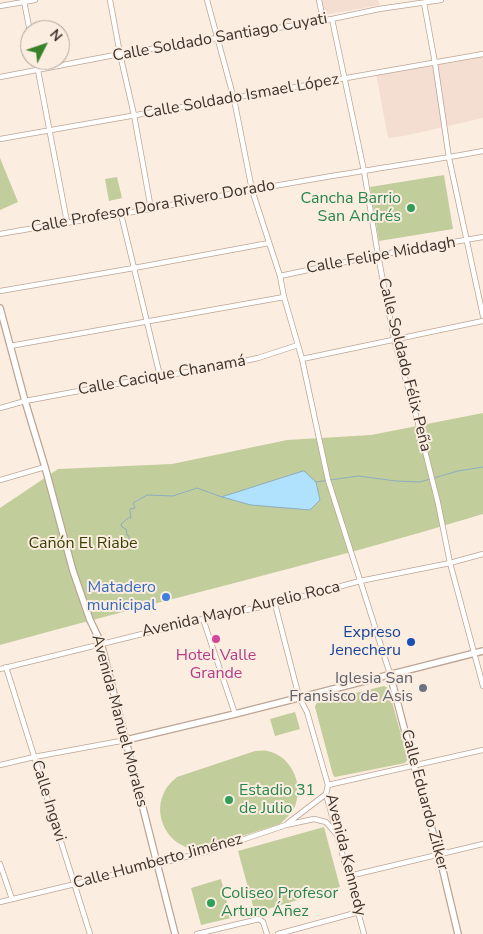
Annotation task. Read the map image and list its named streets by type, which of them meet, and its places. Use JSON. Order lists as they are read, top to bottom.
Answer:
{
  "streets": {
    "street": [
      "Calle Soldado Santiago Cuyati",
      "Calle Soldado Ismael López",
      "Calle Profesor Dora Rivero Dorado",
      "Calle Felipe Middagh",
      "Calle Soldado Félix Peña",
      "Calle Cacique Chanamá",
      "Avenida Mayor Aurelio Roca",
      "Avenida Manuel Morales",
      "Calle Eduardo Zilker",
      "Calle Ingavi",
      "Avenida Kennedy",
      "Calle Humberto Jiménez"
    ]
  },
  "crossings": [
    ["Calle Soldado Santiago Cuyati", "Calle Soldado Félix Peña"],
    ["Calle Soldado Santiago Cuyati", "Calle Eduardo Zilker"],
    ["Calle Soldado Ismael López", "Calle Soldado Félix Peña"],
    ["Calle Soldado Ismael López", "Calle Eduardo Zilker"],
    ["Calle Profesor Dora Rivero Dorado", "Calle Soldado Félix Peña"],
    ["Calle Profesor Dora Rivero Dorado", "Calle Eduardo Zilker"],
    ["Calle Felipe Middagh", "Calle Soldado Félix Peña"],
    ["Calle Felipe Middagh", "Calle Eduardo Zilker"],
    ["Calle Soldado Félix Peña", "Avenida Mayor Aurelio Roca"],
    ["Calle Cacique Chanamá", "Avenida Manuel Morales"],
    ["Calle Cacique Chanamá", "Calle Eduardo Zilker"],
    ["Avenida Mayor Aurelio Roca", "Avenida Manuel Morales"],
    ["Avenida Mayor Aurelio Roca", "Calle Eduardo Zilker"],
    ["Avenida Mayor Aurelio Roca", "Calle Ingavi"],
    ["Avenida Mayor Aurelio Roca", "Avenida Kennedy"],
    ["Avenida Manuel Morales", "Calle Humberto Jiménez"],
    ["Calle Ingavi", "Calle Humberto Jiménez"],
    ["Avenida Kennedy", "Calle Humberto Jiménez"]
  ],
  "parks": ["Cañón El Riabe"],
  "places": [
    "Cancha Barrio San Andrés",
    "Matadero municipal",
    "Hotel Valle Grande",
    "Expreso Jenecheru",
    "Iglesia San Fransisco de Asis",
    "Estadio 31 de Julio",
    "Coliseo Profesor Arturo Áñez"
  ],
  "north": "top right"
}
